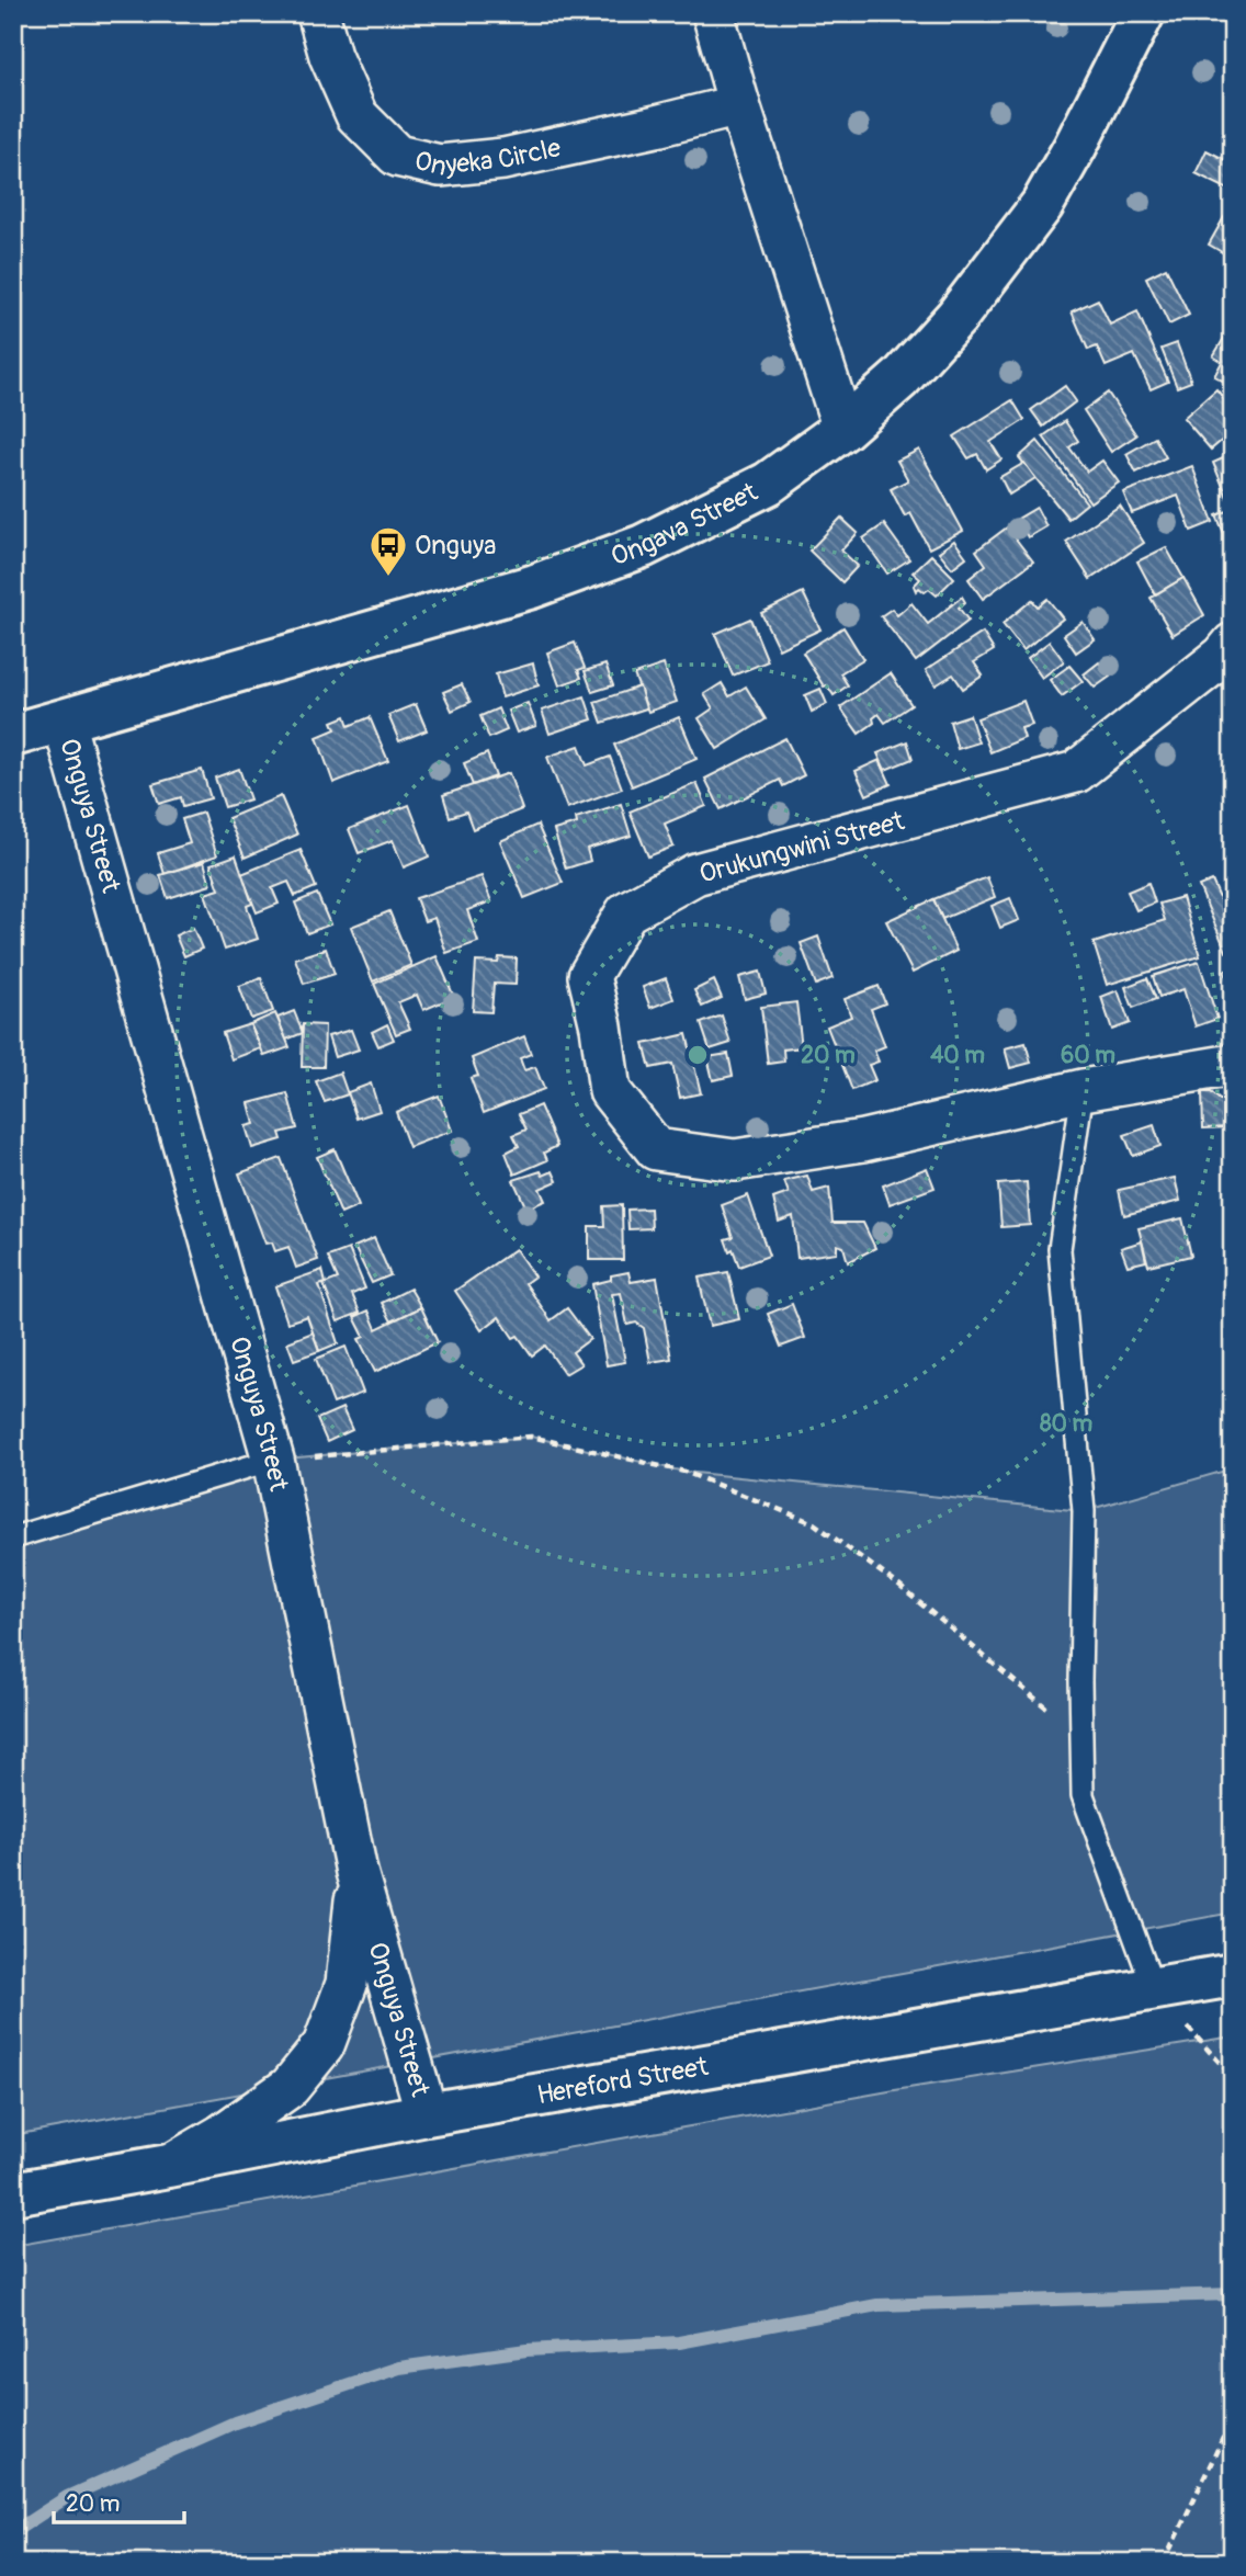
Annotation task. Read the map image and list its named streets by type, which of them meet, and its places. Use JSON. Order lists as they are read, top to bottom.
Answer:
{
  "streets": {
    "street": [
      "Onyeka Circle",
      "Ongava Street",
      "Onguya Street",
      "Orukungwini Street",
      "Hereford Street"
    ]
  },
  "crossings": [
    ["Ongava Street", "Onguya Street"],
    ["Onguya Street", "Hereford Street"]
  ],
  "places": {
    "bus stop": ["Onguya"]
  },
  "scale_bar": "20 m",
  "rings": [
    "20 m",
    "40 m",
    "60 m",
    "80 m"
  ]
}
